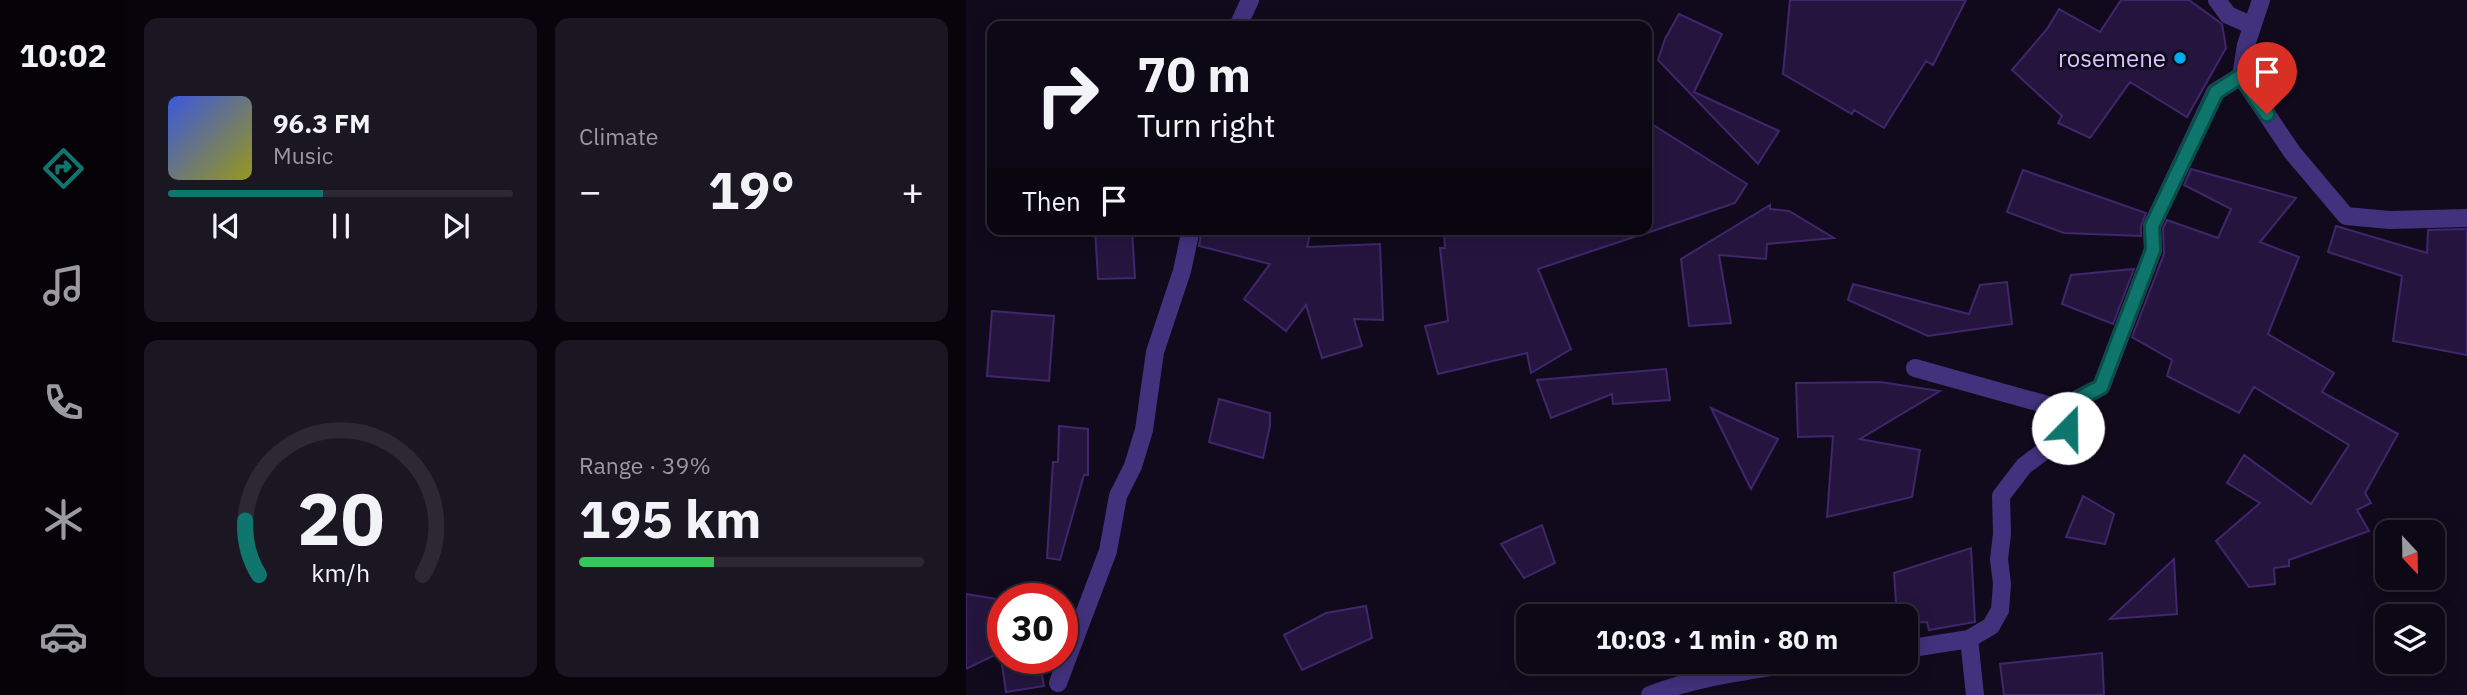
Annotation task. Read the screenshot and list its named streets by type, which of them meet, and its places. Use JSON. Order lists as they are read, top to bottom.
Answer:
{
  "places": ["rosemene"],
  "north": "bottom",
  "page": {
    "tabs": "10:02",
    "tile": [
      "Climate",
      ["Range · 39%", "195 km"]
    ],
    "turn": ["70 m", "Turn right"],
    "song": ["96.3 FM", "Music"],
    "heat": ["−", "19°", "+"],
    "then": "Then",
    "limit": "30",
    "trip": "10:03 · 1 min · 80 m",
    "gauge": ["20", "km/h"]
  }
}
